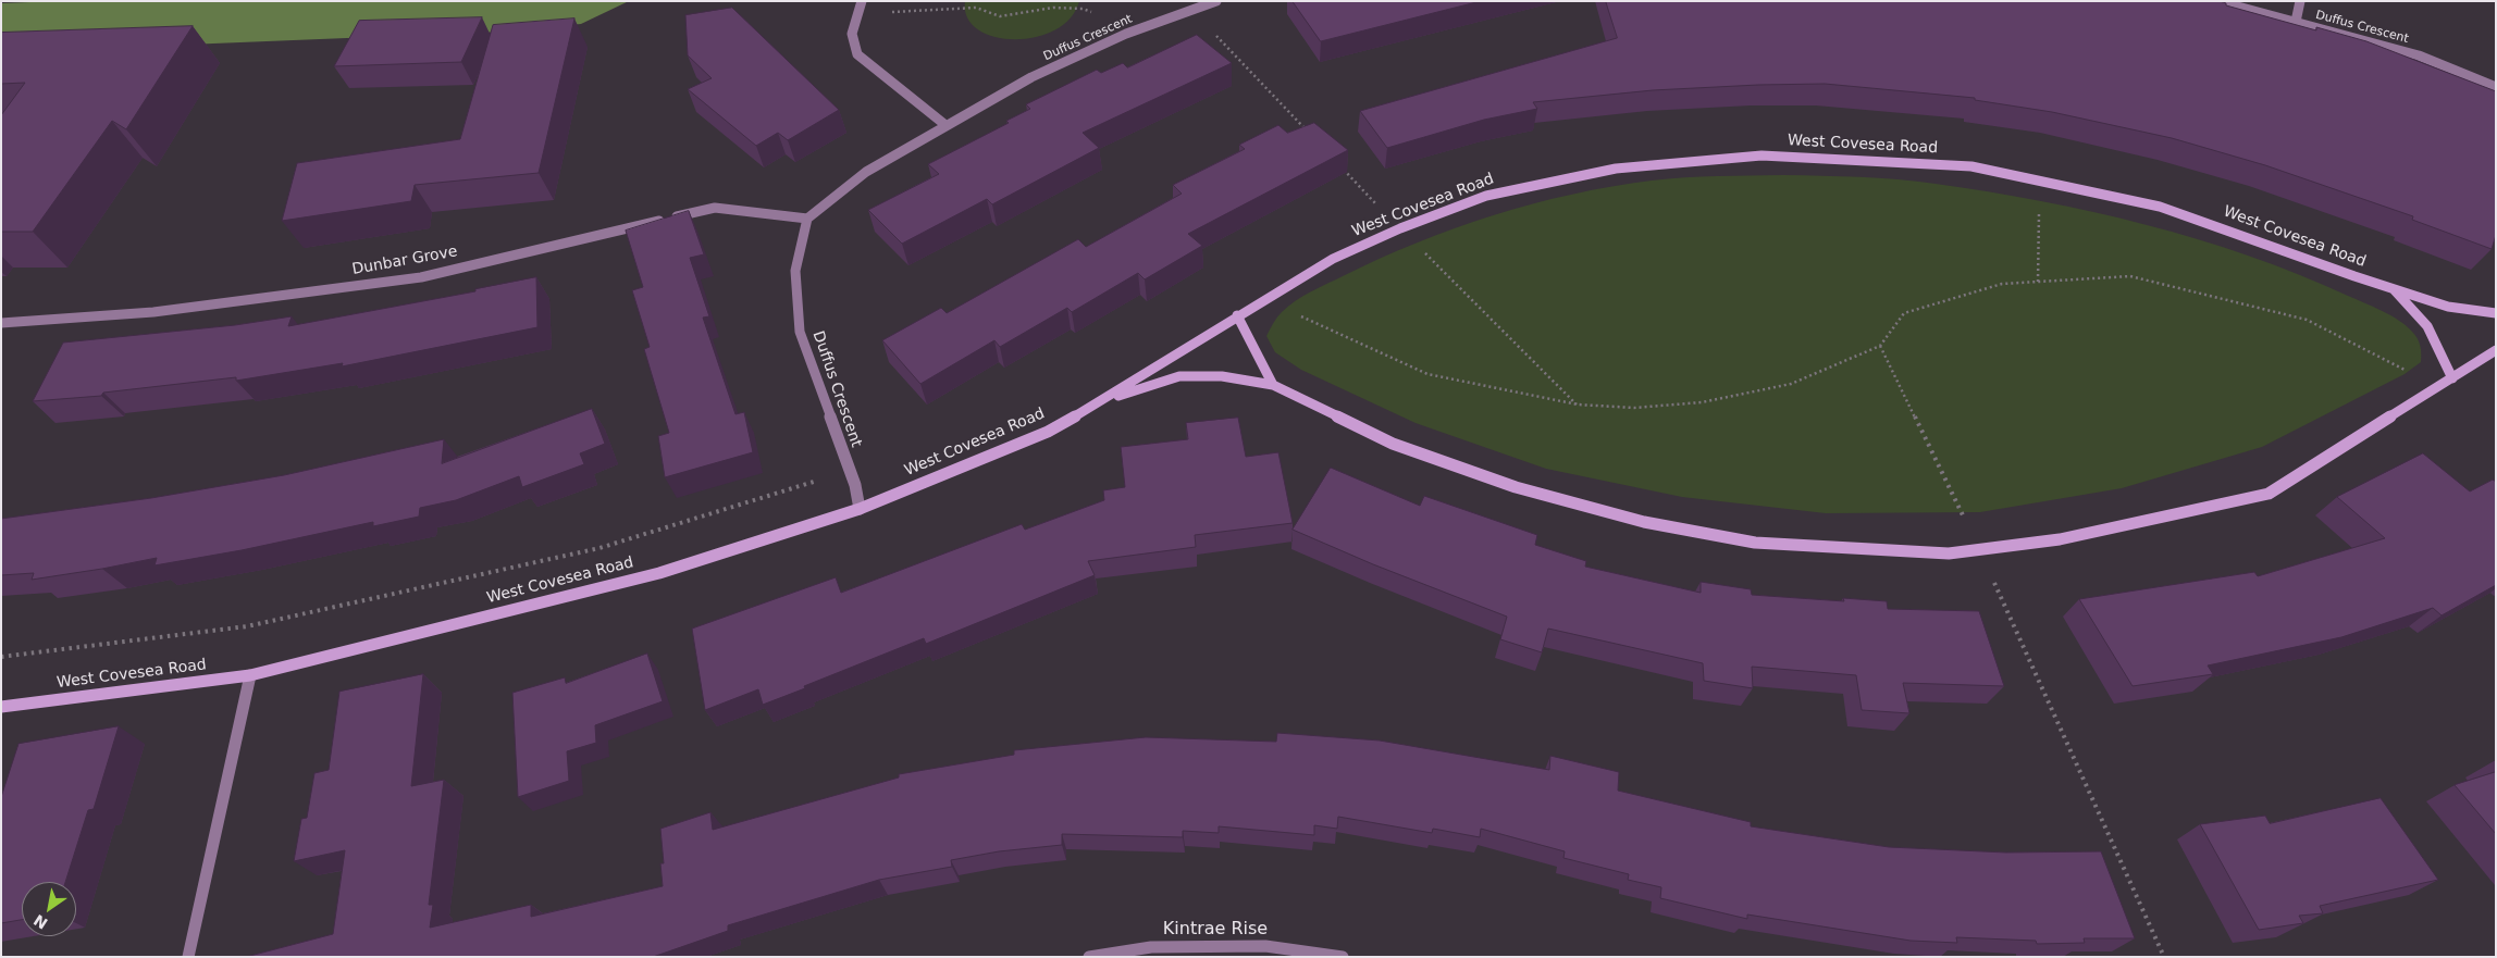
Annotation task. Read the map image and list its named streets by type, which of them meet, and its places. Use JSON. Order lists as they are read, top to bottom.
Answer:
{
  "streets": {
    "street": [
      "Duffus Crescent",
      "West Covesea Road",
      "Dunbar Grove",
      "Kintrae Rise"
    ]
  },
  "crossings": [
    ["Duffus Crescent", "West Covesea Road"],
    ["Duffus Crescent", "Dunbar Grove"]
  ],
  "north": "bottom left"
}
